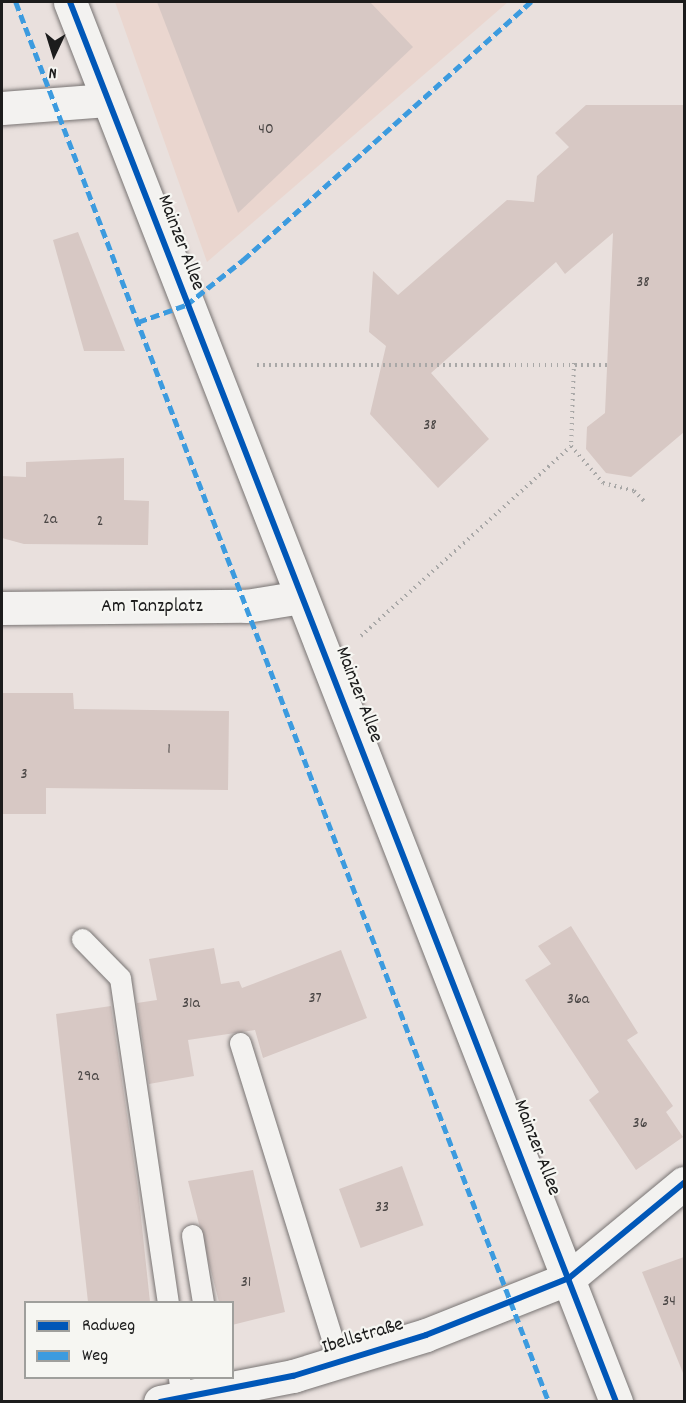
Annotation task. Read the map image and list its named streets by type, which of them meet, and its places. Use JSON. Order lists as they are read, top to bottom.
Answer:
{
  "streets": {
    "street": ["Mainzer Allee", "Am Tanzplatz", "Ibellstraße"]
  },
  "crossings": [
    ["Mainzer Allee", "Am Tanzplatz"],
    ["Mainzer Allee", "Ibellstraße"]
  ],
  "house_numbers": [
    "40",
    "38",
    "38",
    "2a",
    "2",
    "1",
    "3",
    "37",
    "36a",
    "31a",
    "29a",
    "36",
    "33",
    "31",
    "34"
  ],
  "legend": ["Radweg", "Weg"],
  "north": "bottom"
}
